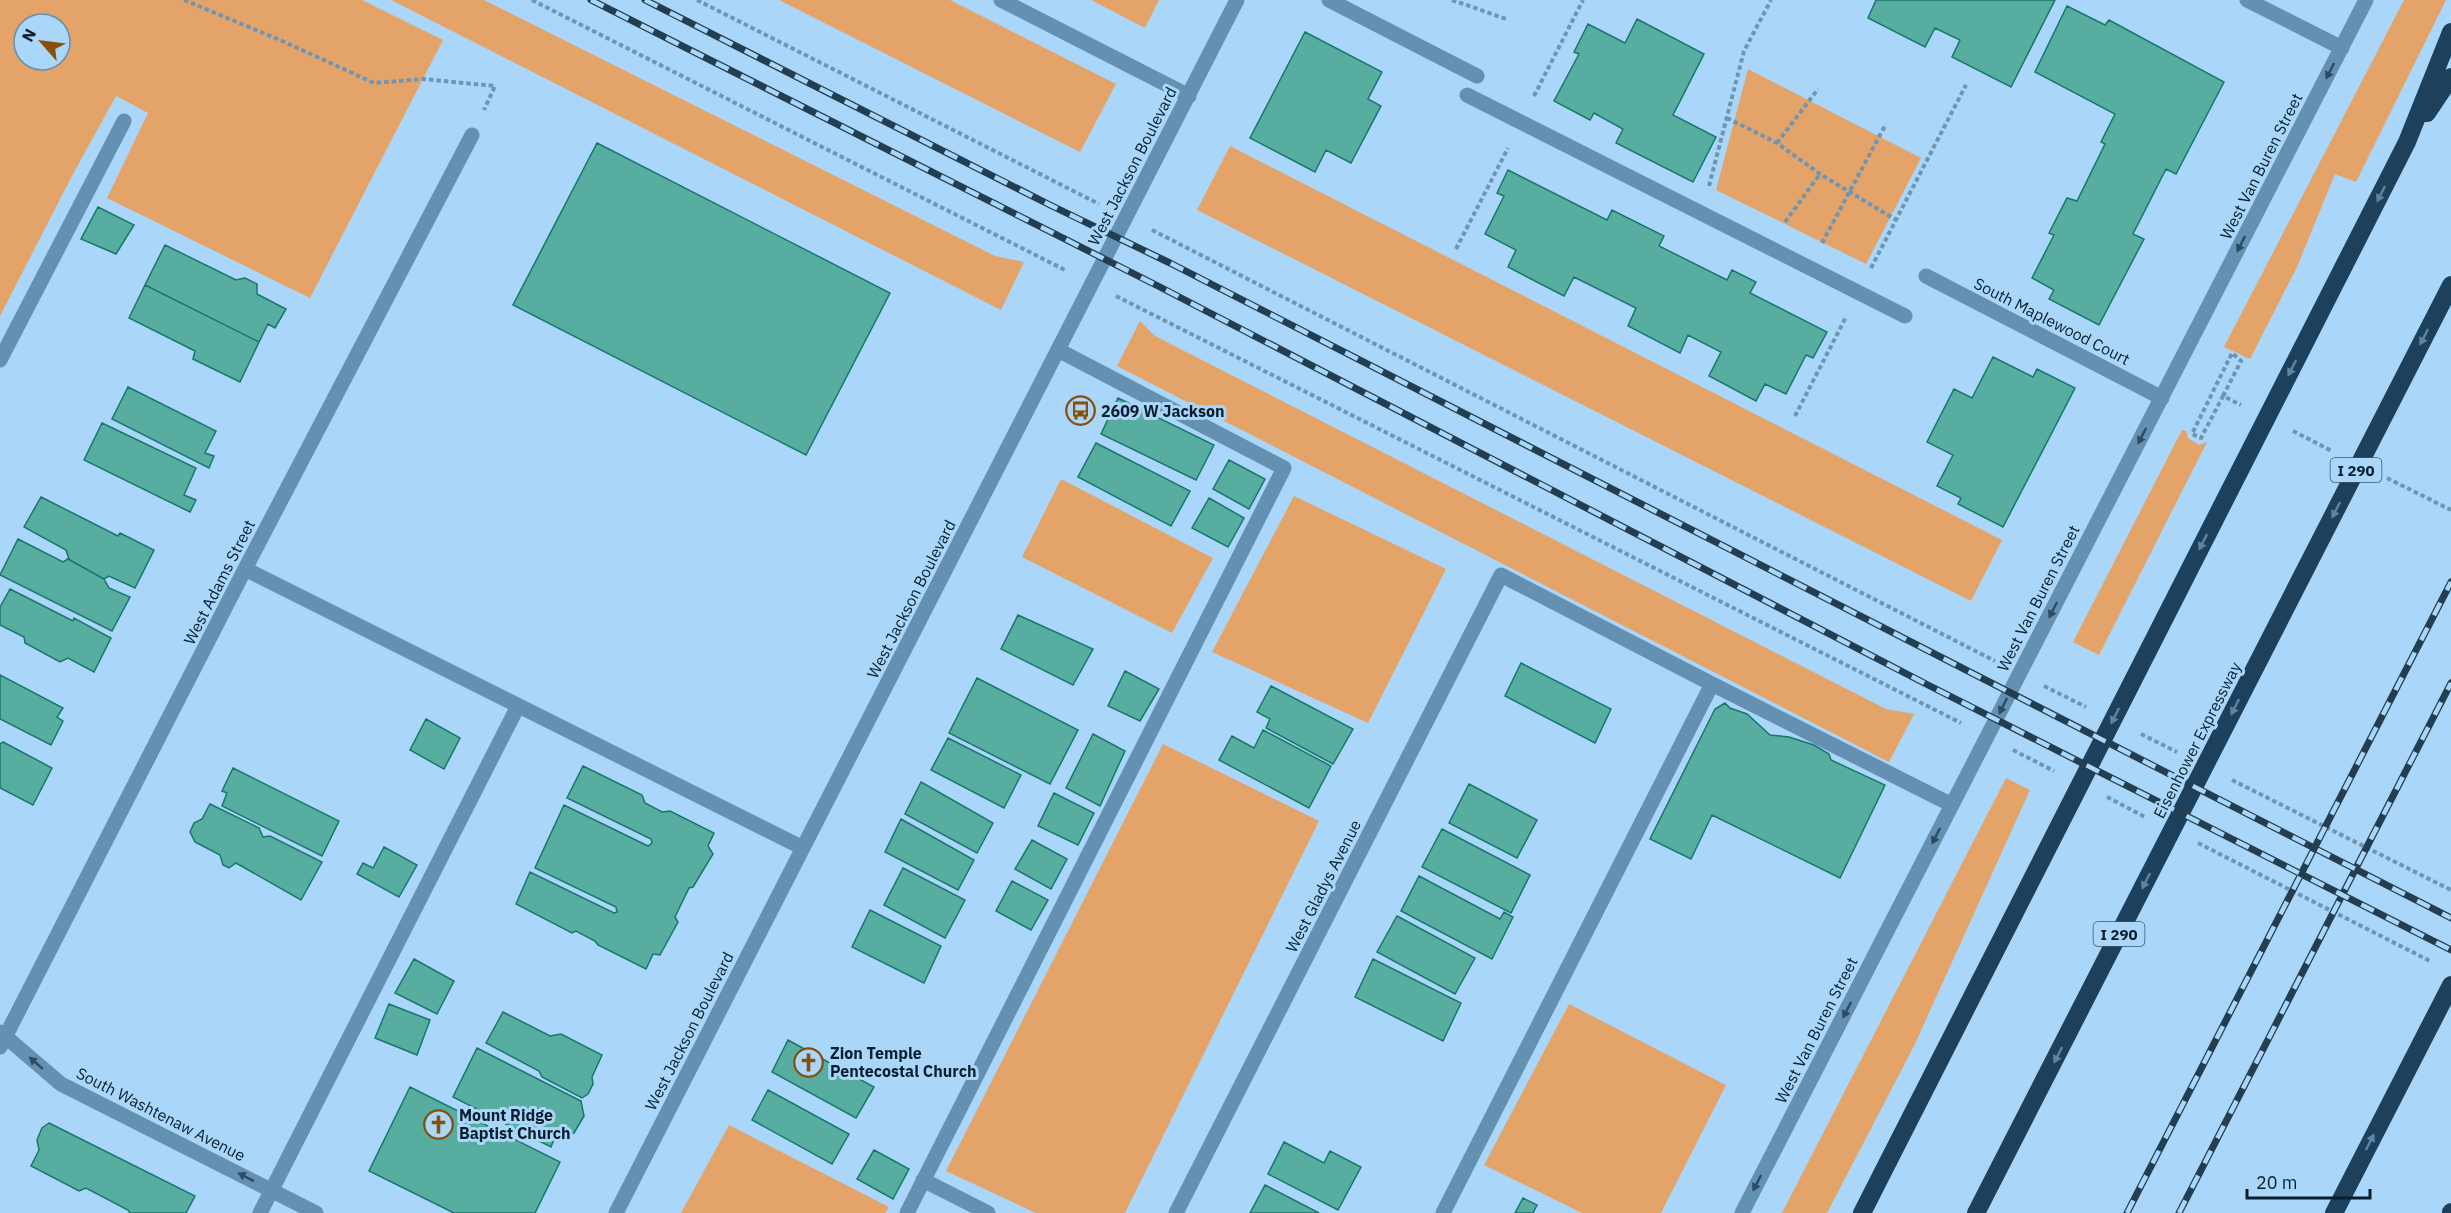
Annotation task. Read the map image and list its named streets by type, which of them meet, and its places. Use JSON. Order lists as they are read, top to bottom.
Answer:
{
  "streets": {
    "highway": ["I 290", "Eisenhower Expressway"],
    "street": [
      "West Jackson Boulevard",
      "West Van Buren Street",
      "South Maplewood Court",
      "West Adams Street",
      "West Gladys Avenue",
      "South Washtenaw Avenue"
    ]
  },
  "crossings": [
    ["West Van Buren Street", "South Maplewood Court"],
    ["West Adams Street", "South Washtenaw Avenue"]
  ],
  "one_way": ["West Van Buren Street", "South Washtenaw Avenue"],
  "places": {
    "bus stop": ["2609 W Jackson"],
    "church": ["Zion Temple Pentecostal Church", "Mount Ridge Baptist Church"]
  },
  "scale_bar": "20 m",
  "north": "top left"
}
